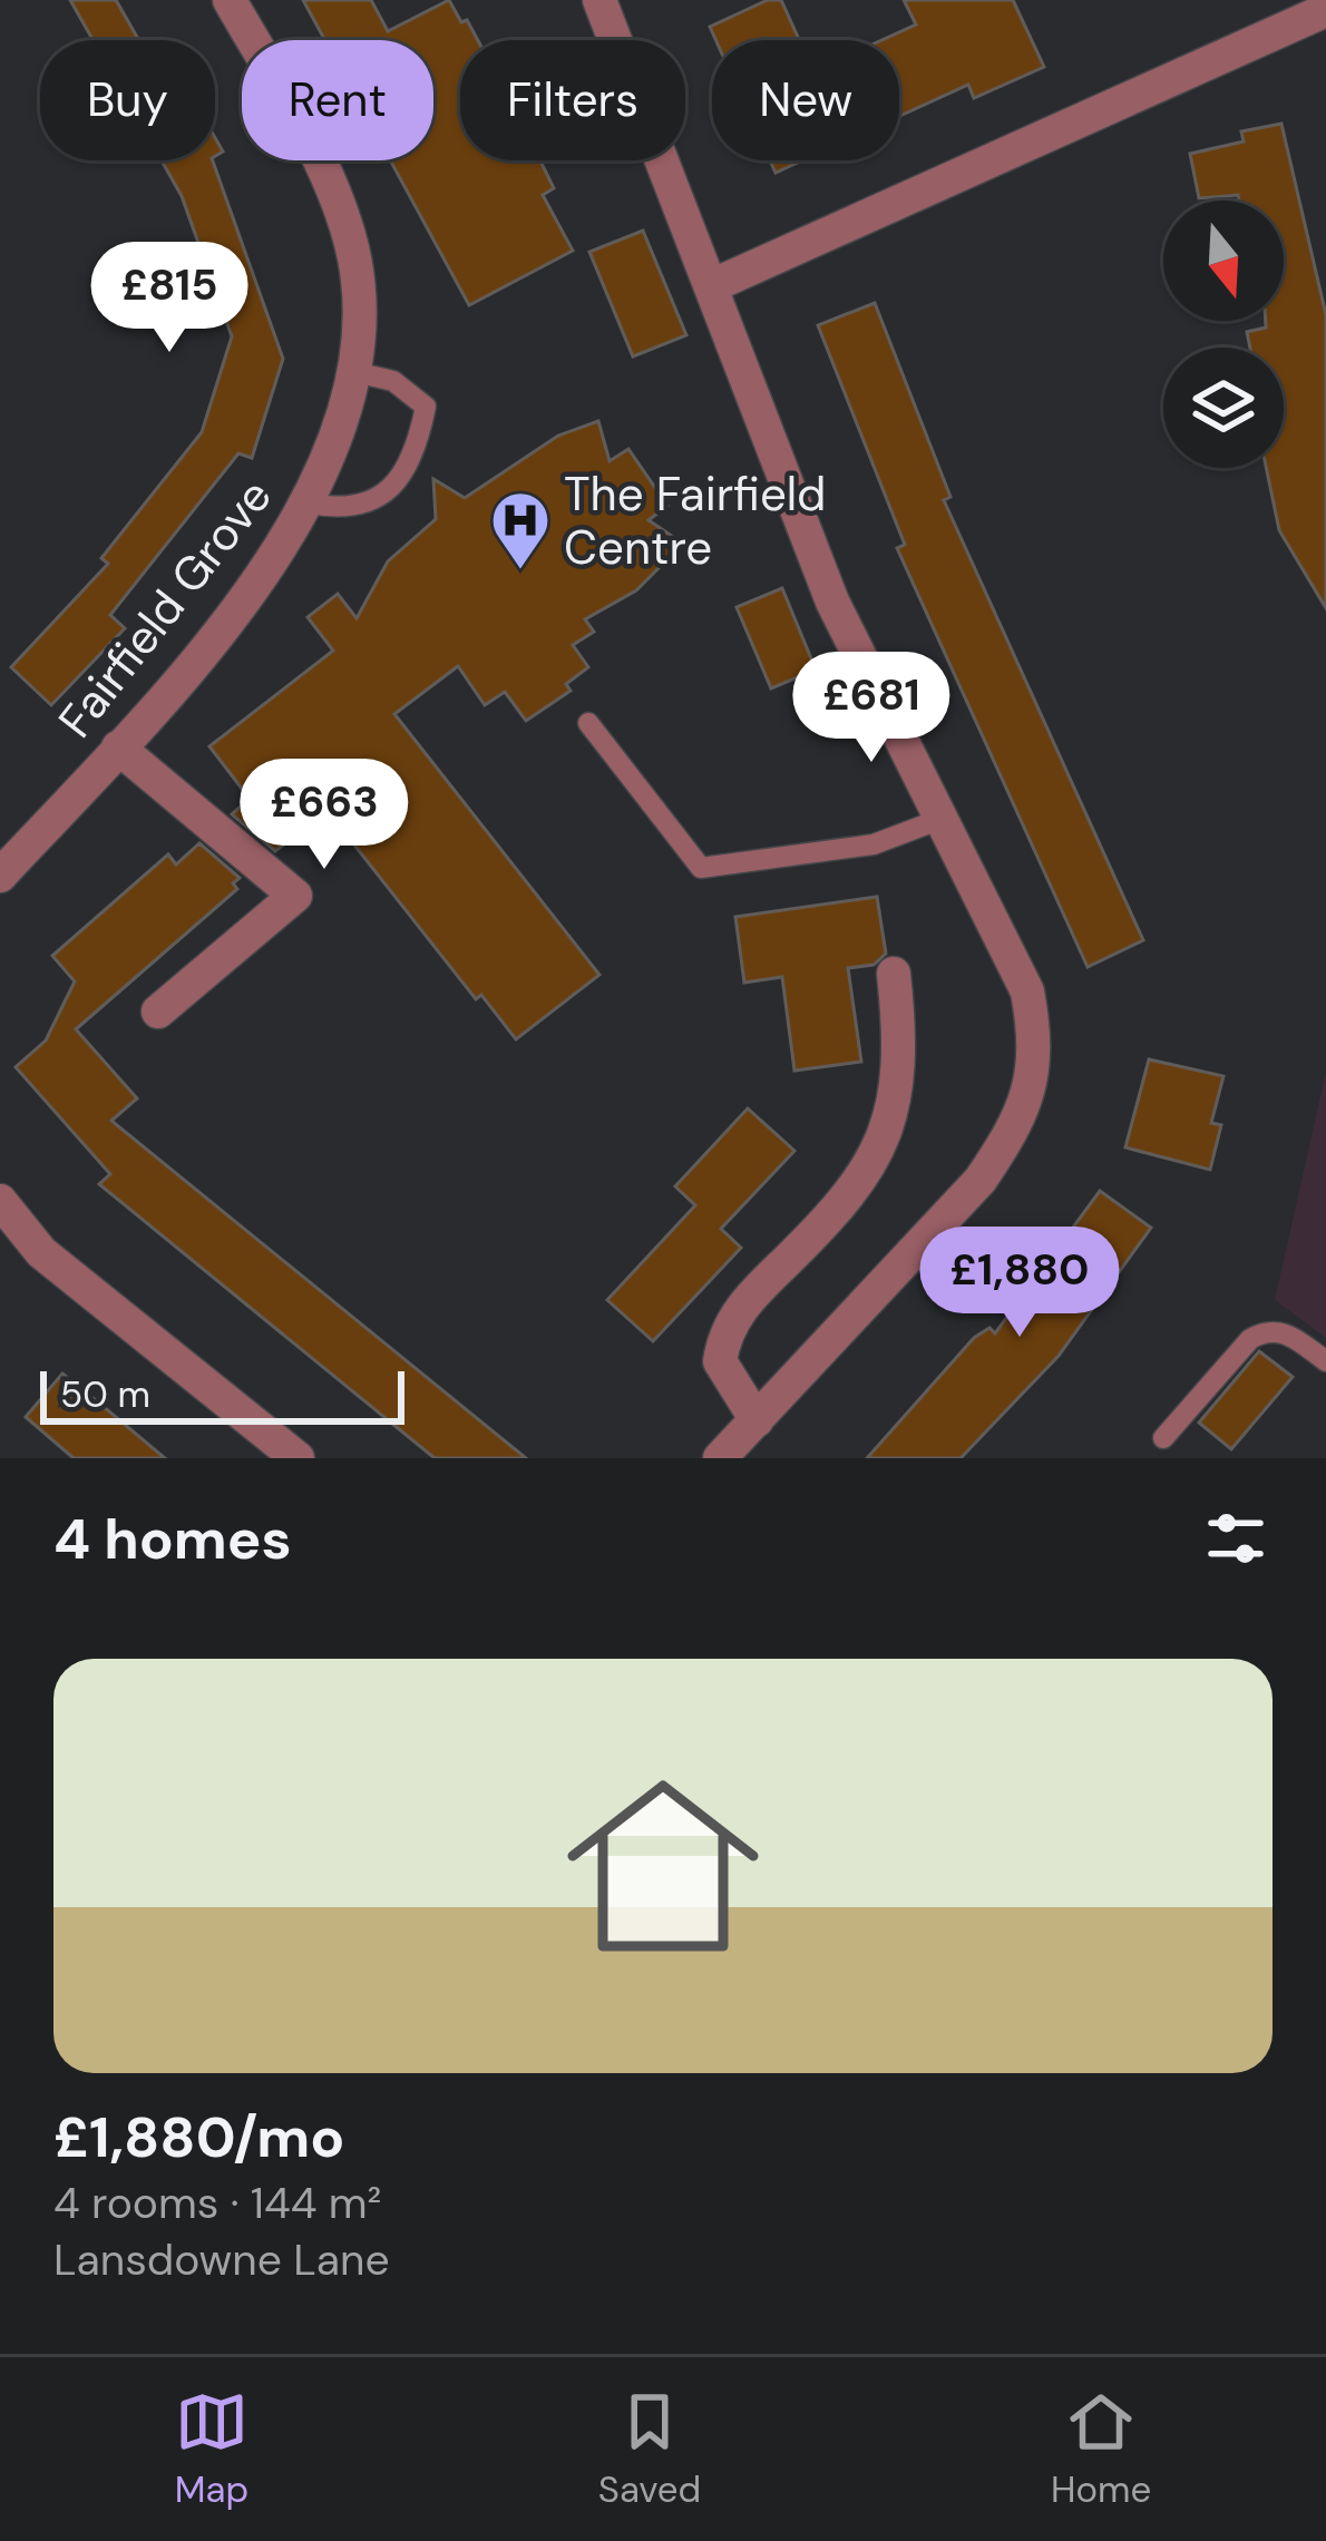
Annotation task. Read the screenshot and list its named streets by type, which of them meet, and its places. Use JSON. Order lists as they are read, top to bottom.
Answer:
{
  "streets": {
    "street": ["Fairfield Grove"]
  },
  "places": {
    "hospital": ["The Fairfield Centre"]
  },
  "scale_bar": "50 m",
  "north": "bottom",
  "page": {
    "chip": [
      "Buy",
      "Rent",
      "Filters",
      "New"
    ],
    "price": [
      "£815",
      "£681",
      "£663",
      "£1,880"
    ],
    "scale": "50 m",
    "heading": "4 homes",
    "list": [
      {
        "name": "£1,880/mo",
        "note": "4 rooms · 144 m² · Lansdowne Lane"
      }
    ],
    "tabs": ["Map", "Saved", "Home"]
  }
}
